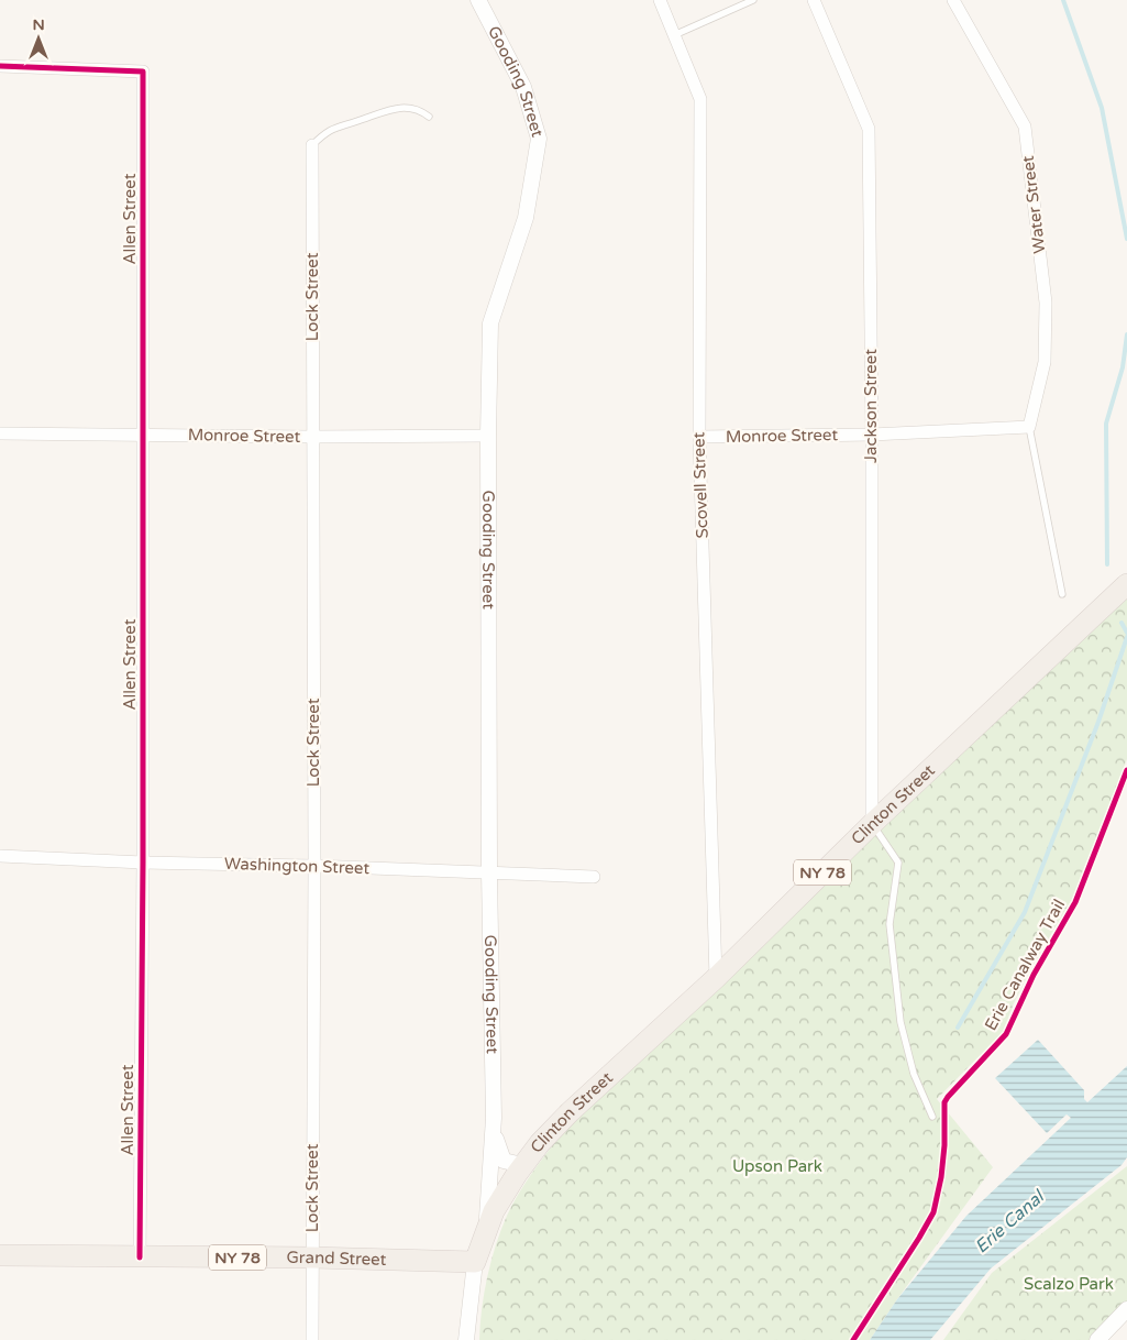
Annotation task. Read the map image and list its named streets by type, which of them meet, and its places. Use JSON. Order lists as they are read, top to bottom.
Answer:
{
  "streets": {
    "main road": [
      "Gooding Street",
      "Clinton Street",
      "NY 78",
      "Grand Street"
    ],
    "street": [
      "Water Street",
      "Allen Street",
      "Lock Street",
      "Jackson Street",
      "Monroe Street",
      "Scovell Street",
      "Washington Street"
    ],
    "cycle path": ["Erie Canalway Trail"]
  },
  "crossings": [
    ["Gooding Street", "Monroe Street"],
    ["Gooding Street", "Clinton Street"],
    ["Gooding Street", "Washington Street"],
    ["Gooding Street", "Grand Street"],
    ["Water Street", "Monroe Street"],
    ["Allen Street", "Monroe Street"],
    ["Allen Street", "Washington Street"],
    ["Allen Street", "Grand Street"],
    ["Lock Street", "Monroe Street"],
    ["Lock Street", "Washington Street"],
    ["Lock Street", "Grand Street"],
    ["Jackson Street", "Monroe Street"],
    ["Jackson Street", "Clinton Street"],
    ["Monroe Street", "Scovell Street"],
    ["Scovell Street", "Clinton Street"]
  ],
  "water": ["Erie Canal"],
  "parks": ["Upson Park", "Scalzo Park"],
  "north": "top"
}
